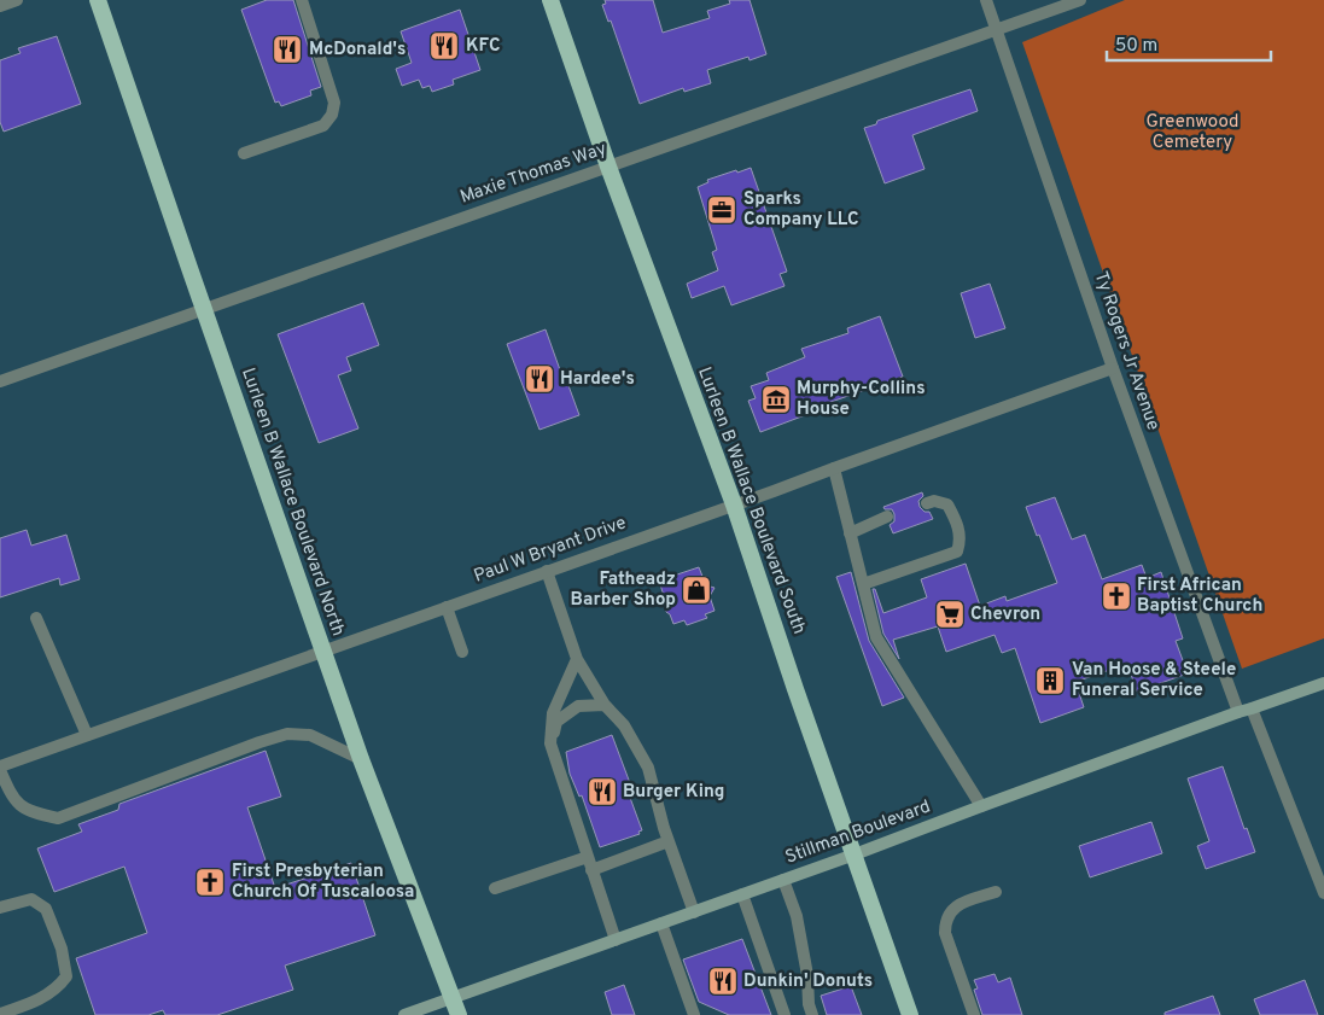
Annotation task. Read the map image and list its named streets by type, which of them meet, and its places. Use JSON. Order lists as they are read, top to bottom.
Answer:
{
  "streets": {
    "highway": ["Lurleen B Wallace Boulevard South", "Lurleen B Wallace Boulevard North"],
    "main road": ["Stillman Boulevard"],
    "street": ["Maxie Thomas Way", "Ty Rogers Jr Avenue", "Paul W Bryant Drive"]
  },
  "crossings": [
    ["Maxie Thomas Way", "Ty Rogers Jr Avenue"],
    ["Maxie Thomas Way", "Lurleen B Wallace Boulevard South"],
    ["Maxie Thomas Way", "Lurleen B Wallace Boulevard North"],
    ["Ty Rogers Jr Avenue", "Paul W Bryant Drive"],
    ["Ty Rogers Jr Avenue", "Stillman Boulevard"],
    ["Lurleen B Wallace Boulevard South", "Paul W Bryant Drive"],
    ["Lurleen B Wallace Boulevard South", "Stillman Boulevard"],
    ["Lurleen B Wallace Boulevard North", "Paul W Bryant Drive"],
    ["Lurleen B Wallace Boulevard North", "Stillman Boulevard"]
  ],
  "parks": ["Greenwood Cemetery"],
  "places": {
    "restaurant": [
      "KFC",
      "McDonald's",
      "Hardee's",
      "Burger King",
      "Dunkin' Donuts"
    ],
    "office": ["Sparks Company LLC"],
    "museum": ["Murphy-Collins House"],
    "shop": ["Fatheadz Barber Shop"],
    "church": ["First African Baptist Church", "First Presbyterian Church Of Tuscaloosa"],
    "supermarket": ["Chevron"],
    "building": ["Van Hoose & Steele Funeral Service"]
  },
  "scale_bar": "50 m"
}
